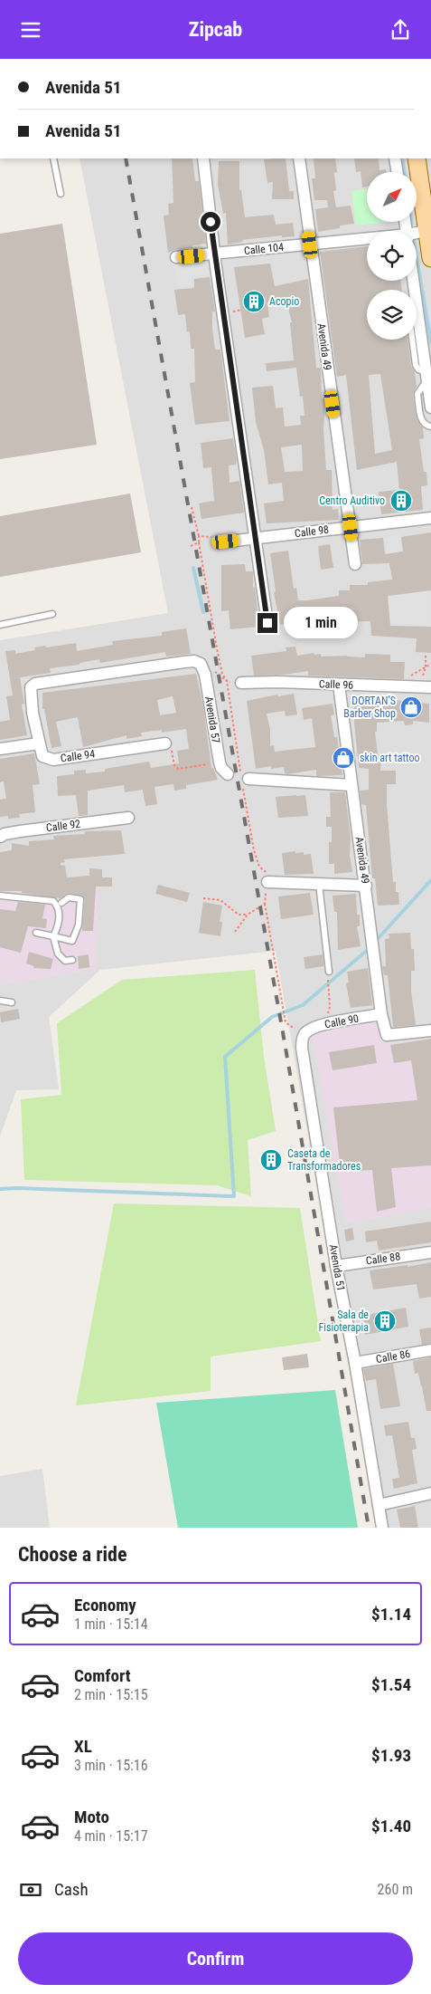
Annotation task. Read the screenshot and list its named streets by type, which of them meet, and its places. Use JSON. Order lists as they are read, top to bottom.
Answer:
{
  "streets": {
    "street": [
      "Calle 104",
      "Avenida 49",
      "Calle 98",
      "Calle 96",
      "Avenida 57",
      "Calle 94",
      "Calle 92",
      "Calle 90",
      "Calle 88",
      "Avenida 51",
      "Calle 86"
    ]
  },
  "crossings": [
    ["Calle 104", "Avenida 49"],
    ["Avenida 49", "Calle 98"],
    ["Avenida 49", "Calle 96"],
    ["Avenida 49", "Calle 90"],
    ["Calle 90", "Avenida 51"],
    ["Calle 88", "Avenida 51"],
    ["Avenida 51", "Calle 86"]
  ],
  "places": {
    "building": [
      "Acopio",
      "Centro Auditivo",
      "Caseta de Transformadores",
      "Sala de Fisioterapia"
    ],
    "shop": ["DORTAN’S Barber Shop", "skin art tattoo"]
  },
  "north": "top right",
  "page": {
    "header": "Zipcab",
    "banner": ["Avenida 51", "Avenida 51"],
    "bubble": "1 min",
    "heading": "Choose a ride",
    "list": [
      {
        "name": "Economy",
        "note": "1 min · 15:14",
        "value": "$1.14"
      },
      {
        "name": "Comfort",
        "note": "2 min · 15:15",
        "value": "$1.54"
      },
      {
        "name": "XL",
        "note": "3 min · 15:16",
        "value": "$1.93"
      },
      {
        "name": "Moto",
        "note": "4 min · 15:17",
        "value": "$1.40"
      }
    ],
    "pay": ["Cash", "260 m"],
    "buttons": "Confirm"
  }
}
